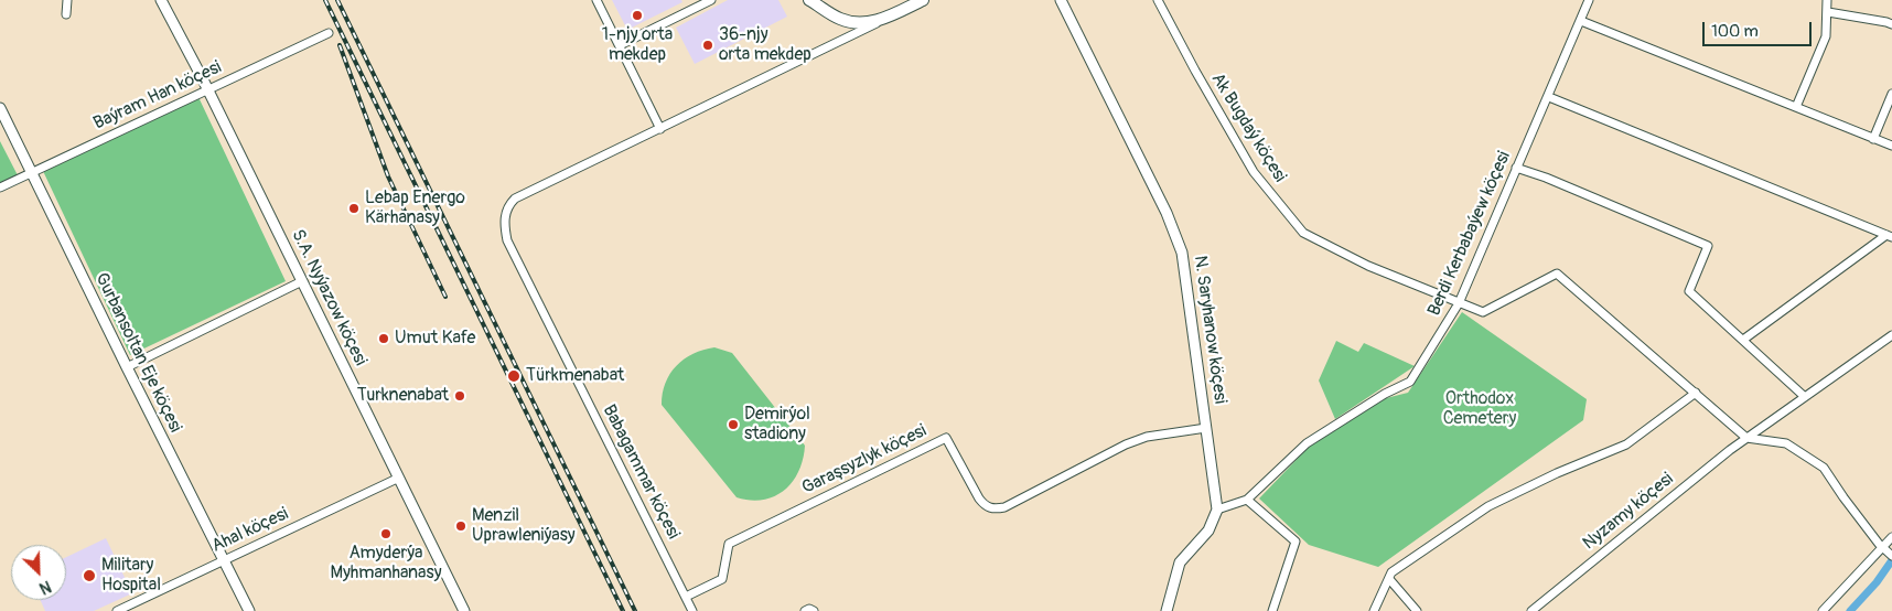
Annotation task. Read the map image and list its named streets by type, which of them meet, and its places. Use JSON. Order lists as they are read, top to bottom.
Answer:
{
  "streets": {
    "street": [
      "Baýram Han köçesi",
      "Ak Bugdaý köçesi",
      "Berdi Kerbabaýew köçesi",
      "S.A. Nyýazow köçesi",
      "N. Saryhanow köçesi",
      "Gurbansoltan Eje köçesi",
      "Garaşsyzlyk köçesi",
      "Babagammar köçesi",
      "Nyzamy köçesi",
      "Ahal köçesi"
    ]
  },
  "crossings": [
    ["Baýram Han köçesi", "S.A. Nyýazow köçesi"],
    ["Baýram Han köçesi", "Gurbansoltan Eje köçesi"],
    ["Ak Bugdaý köçesi", "Berdi Kerbabaýew köçesi"],
    ["Berdi Kerbabaýew köçesi", "N. Saryhanow köçesi"],
    ["S.A. Nyýazow köçesi", "Ahal köçesi"],
    ["N. Saryhanow köçesi", "Garaşsyzlyk köçesi"],
    ["Gurbansoltan Eje köçesi", "Ahal köçesi"],
    ["Garaşsyzlyk köçesi", "Babagammar köçesi"]
  ],
  "parks": ["Orthodox Cemetery"],
  "places": [
    "1-njy orta mekdep",
    "36-njy orta mekdep",
    "Lebap Energo Kärhanasy",
    "Umut Kafe",
    "Türkmenabat",
    "Turknenabat",
    "Demirýol stadiony",
    "Menzil Uprawleniýasy",
    "Amyderýa Myhmanhanasy",
    "Military Hospital"
  ],
  "scale_bar": "100 m",
  "north": "bottom right"
}
